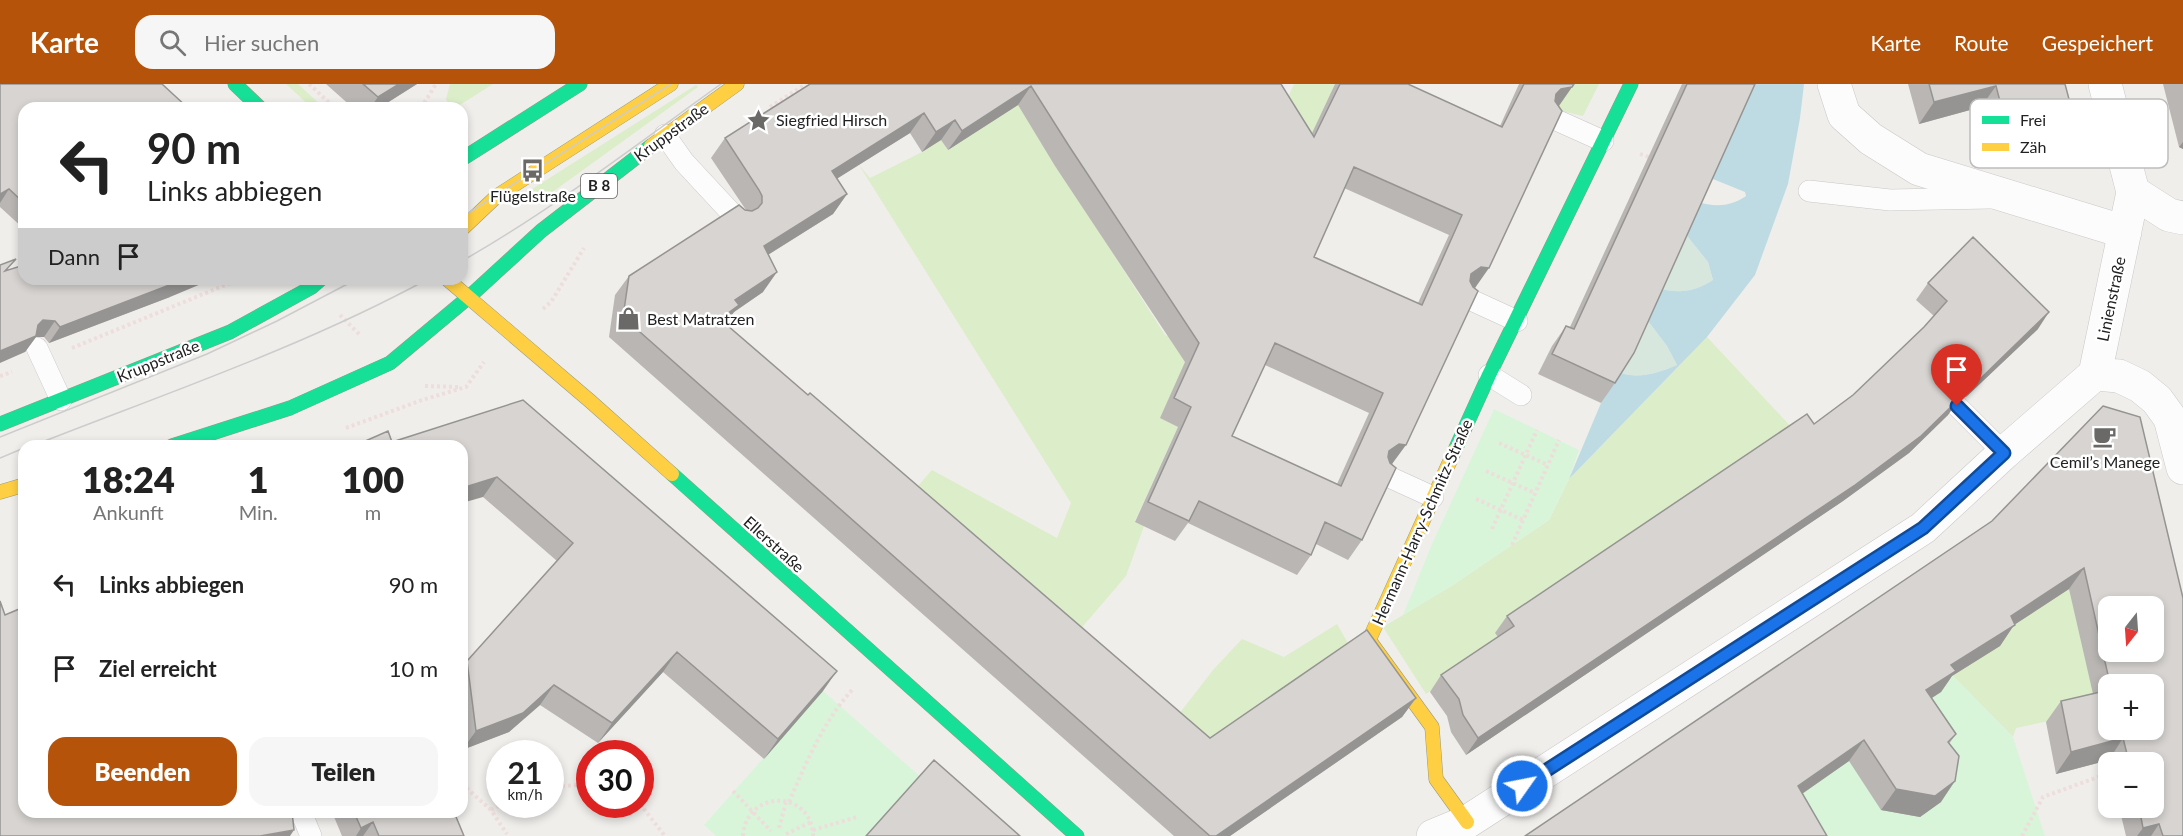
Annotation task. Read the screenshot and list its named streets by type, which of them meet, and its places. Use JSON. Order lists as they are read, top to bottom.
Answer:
{
  "streets": {
    "street": [
      "Kruppstraße",
      "B 8",
      "Linienstraße",
      "Hermann-Harry-Schmitz-Straße",
      "Ellerstraße"
    ]
  },
  "crossings": [
    ["Kruppstraße", "Ellerstraße"]
  ],
  "places": {
    "place": ["Siegfried Hirsch"],
    "bus stop": ["Flügelstraße"],
    "shop": ["Best Matratzen"],
    "cafe": ["Cemil’s Manege"]
  },
  "legend": ["Frei", "Zäh"],
  "north": "bottom",
  "page": {
    "header": "Karte",
    "search": "Hier suchen",
    "nav": ["Karte", "Route", "Gespeichert"],
    "turn": ["90 m", "Links abbiegen"],
    "then": "Dann",
    "eta": [
      "18:24",
      "Ankunft",
      "1",
      "Min.",
      "100",
      "m"
    ],
    "list": [
      {
        "name": "Links abbiegen",
        "value": "90 m"
      },
      {
        "name": "Ziel erreicht",
        "value": "10 m"
      }
    ],
    "map_buttons": ["+", "−"],
    "buttons": ["Beenden", "Teilen"],
    "speed": "21 km/h",
    "limit": "30"
  }
}
